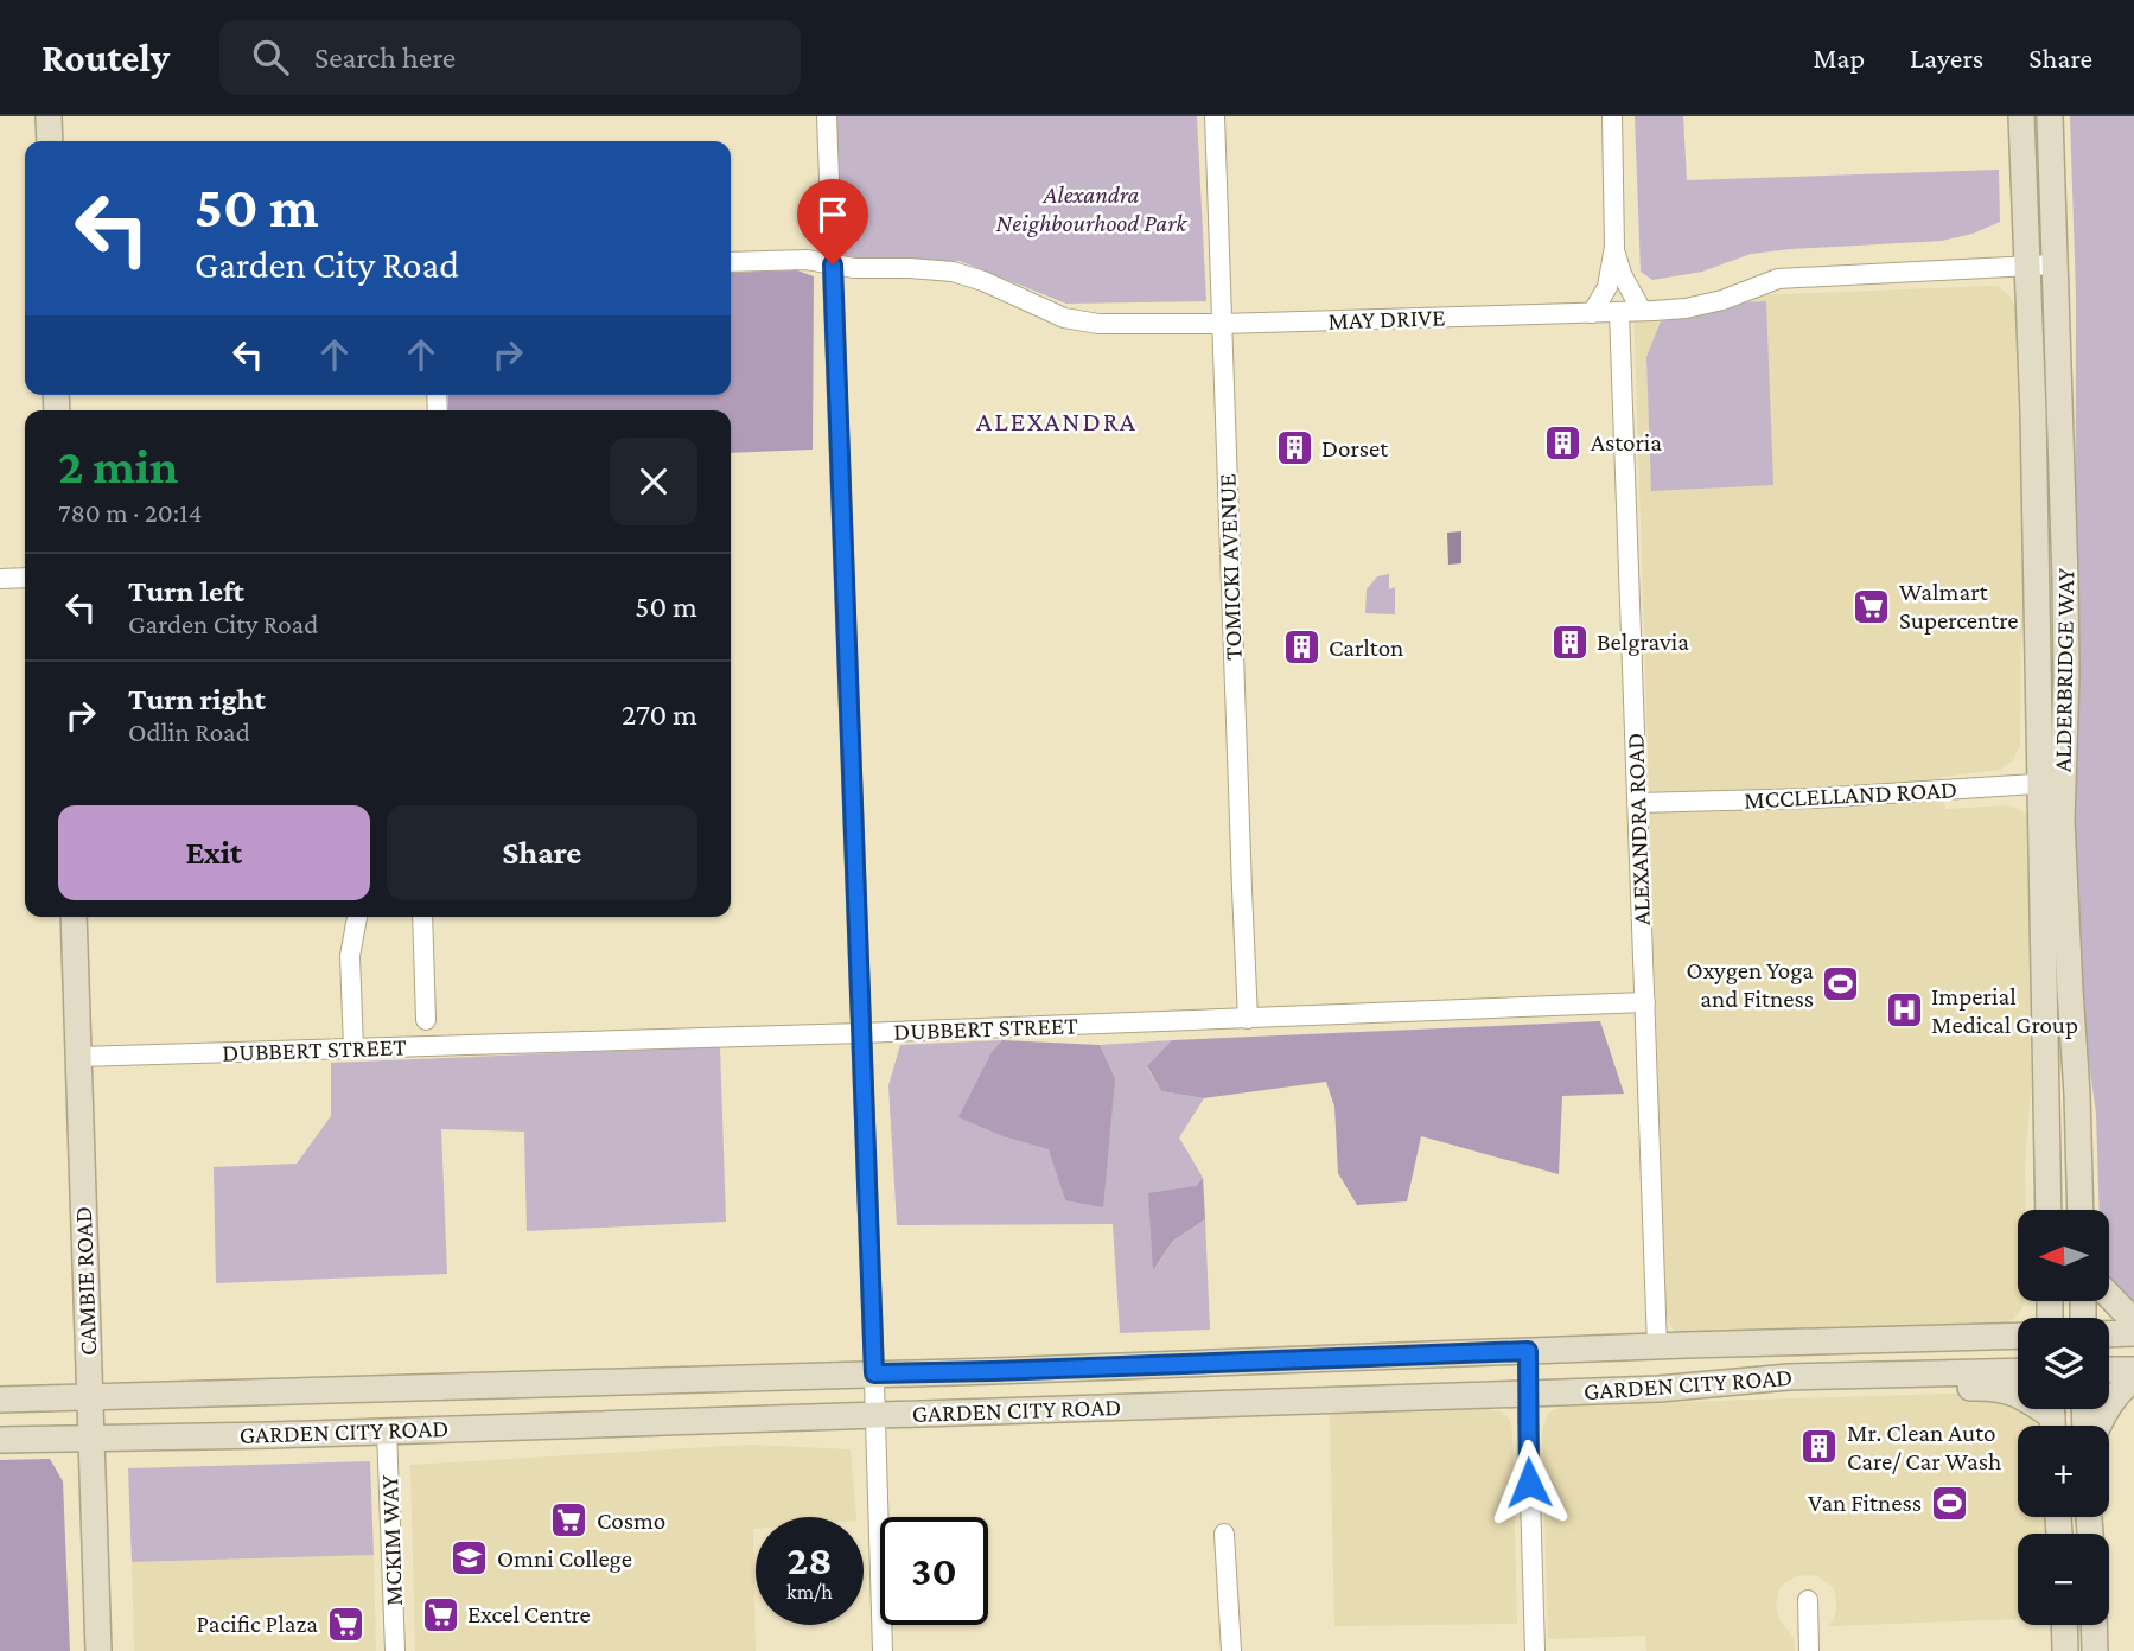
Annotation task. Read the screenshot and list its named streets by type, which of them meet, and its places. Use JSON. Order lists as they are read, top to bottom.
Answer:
{
  "streets": {
    "main road": ["ALDERBRIDGE WAY", "CAMBIE ROAD", "GARDEN CITY ROAD"],
    "street": [
      "MAY DRIVE",
      "TOMICKI AVENUE",
      "MCCLELLAND ROAD",
      "ALEXANDRA ROAD",
      "DUBBERT STREET",
      "MCKIM WAY"
    ]
  },
  "crossings": [
    ["MAY DRIVE", "TOMICKI AVENUE"],
    ["MAY DRIVE", "ALDERBRIDGE WAY"],
    ["MAY DRIVE", "ALEXANDRA ROAD"],
    ["TOMICKI AVENUE", "DUBBERT STREET"],
    ["ALDERBRIDGE WAY", "MCCLELLAND ROAD"],
    ["MCCLELLAND ROAD", "ALEXANDRA ROAD"],
    ["ALEXANDRA ROAD", "DUBBERT STREET"],
    ["ALEXANDRA ROAD", "GARDEN CITY ROAD"],
    ["DUBBERT STREET", "CAMBIE ROAD"],
    ["CAMBIE ROAD", "GARDEN CITY ROAD"],
    ["GARDEN CITY ROAD", "MCKIM WAY"]
  ],
  "districts": ["ALEXANDRA"],
  "parks": ["Alexandra Neighbourhood Park"],
  "places": {
    "building": [
      "Astoria",
      "Dorset",
      "Belgravia",
      "Carlton",
      "Mr. Clean Auto Care/ Car Wash"
    ],
    "supermarket": [
      "Walmart Supercentre",
      "Cosmo",
      "Excel Centre",
      "Pacific Plaza"
    ],
    "sports": ["Oxygen Yoga and Fitness", "Van Fitness"],
    "hospital": ["Imperial Medical Group"],
    "school or university": ["Omni College"]
  },
  "north": "left",
  "page": {
    "header": "Routely",
    "search": "Search here",
    "nav": ["Map", "Layers", "Share"],
    "turn": ["50 m", "Garden City Road"],
    "heading": ["2 min", "780 m · 20:14"],
    "list": [
      {
        "name": "Turn left",
        "note": "Garden City Road",
        "value": "50 m"
      },
      {
        "name": "Turn right",
        "note": "Odlin Road",
        "value": "270 m"
      }
    ],
    "buttons": ["Exit", "Share"],
    "map_buttons": ["+", "−"],
    "speed": "28 km/h",
    "limit": "30"
  }
}
